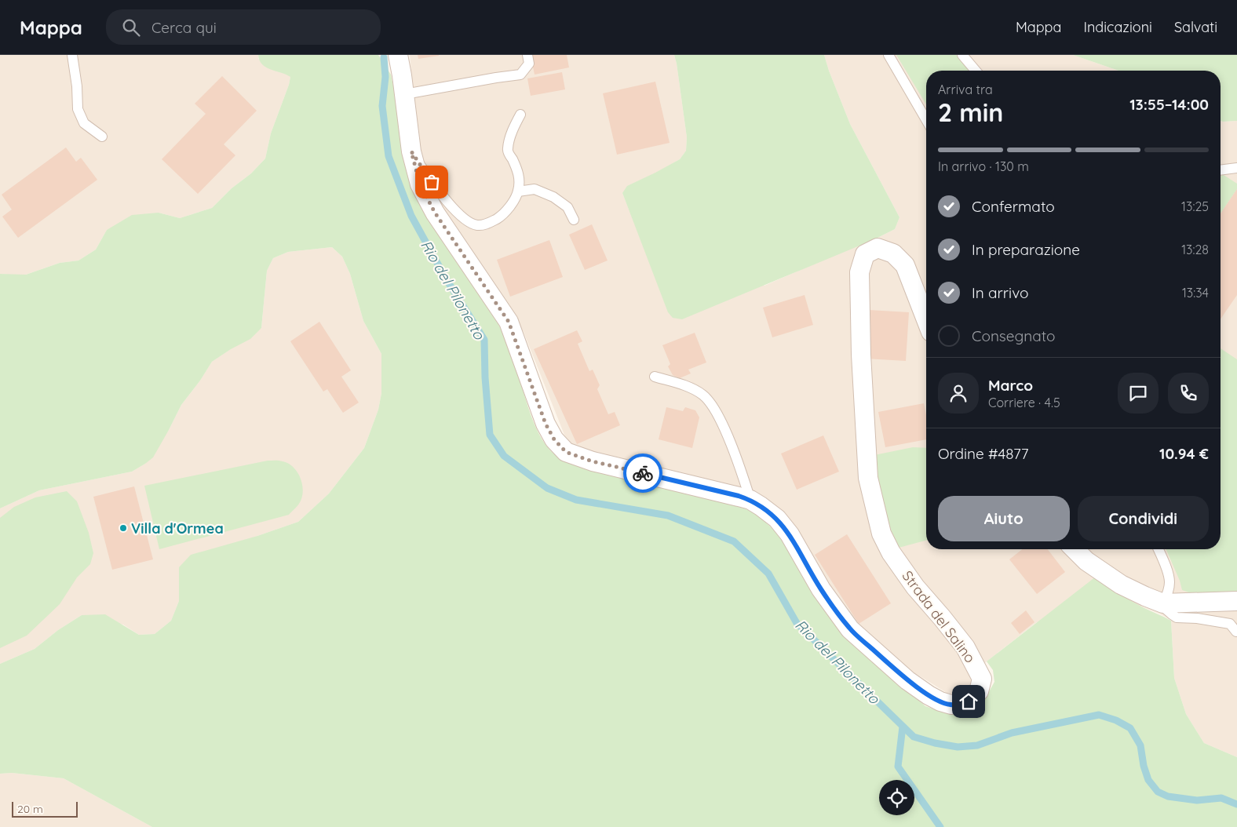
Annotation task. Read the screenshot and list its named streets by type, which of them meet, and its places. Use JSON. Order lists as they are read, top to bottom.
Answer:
{
  "streets": {
    "street": ["Strada del Salino"]
  },
  "water": ["Rio del Pilonetto"],
  "places": ["Villa d'Ormea"],
  "scale_bar": "20 m",
  "page": {
    "header": "Mappa",
    "search": "Cerca qui",
    "nav": ["Mappa", "Indicazioni", "Salvati"],
    "heading": ["2 min", "Arriva tra", "13:55–14:00"],
    "panel": [
      "Marco",
      "Corriere · 4.5",
      "Ordine #4877",
      "10.94 €"
    ],
    "bar": "In arrivo · 130 m",
    "list": [
      ["Confermato", "13:25"],
      ["In preparazione", "13:28"],
      ["In arrivo", "13:34"],
      "Consegnato"
    ],
    "buttons": ["Aiuto", "Condividi"],
    "scale": "20 m"
  }
}
